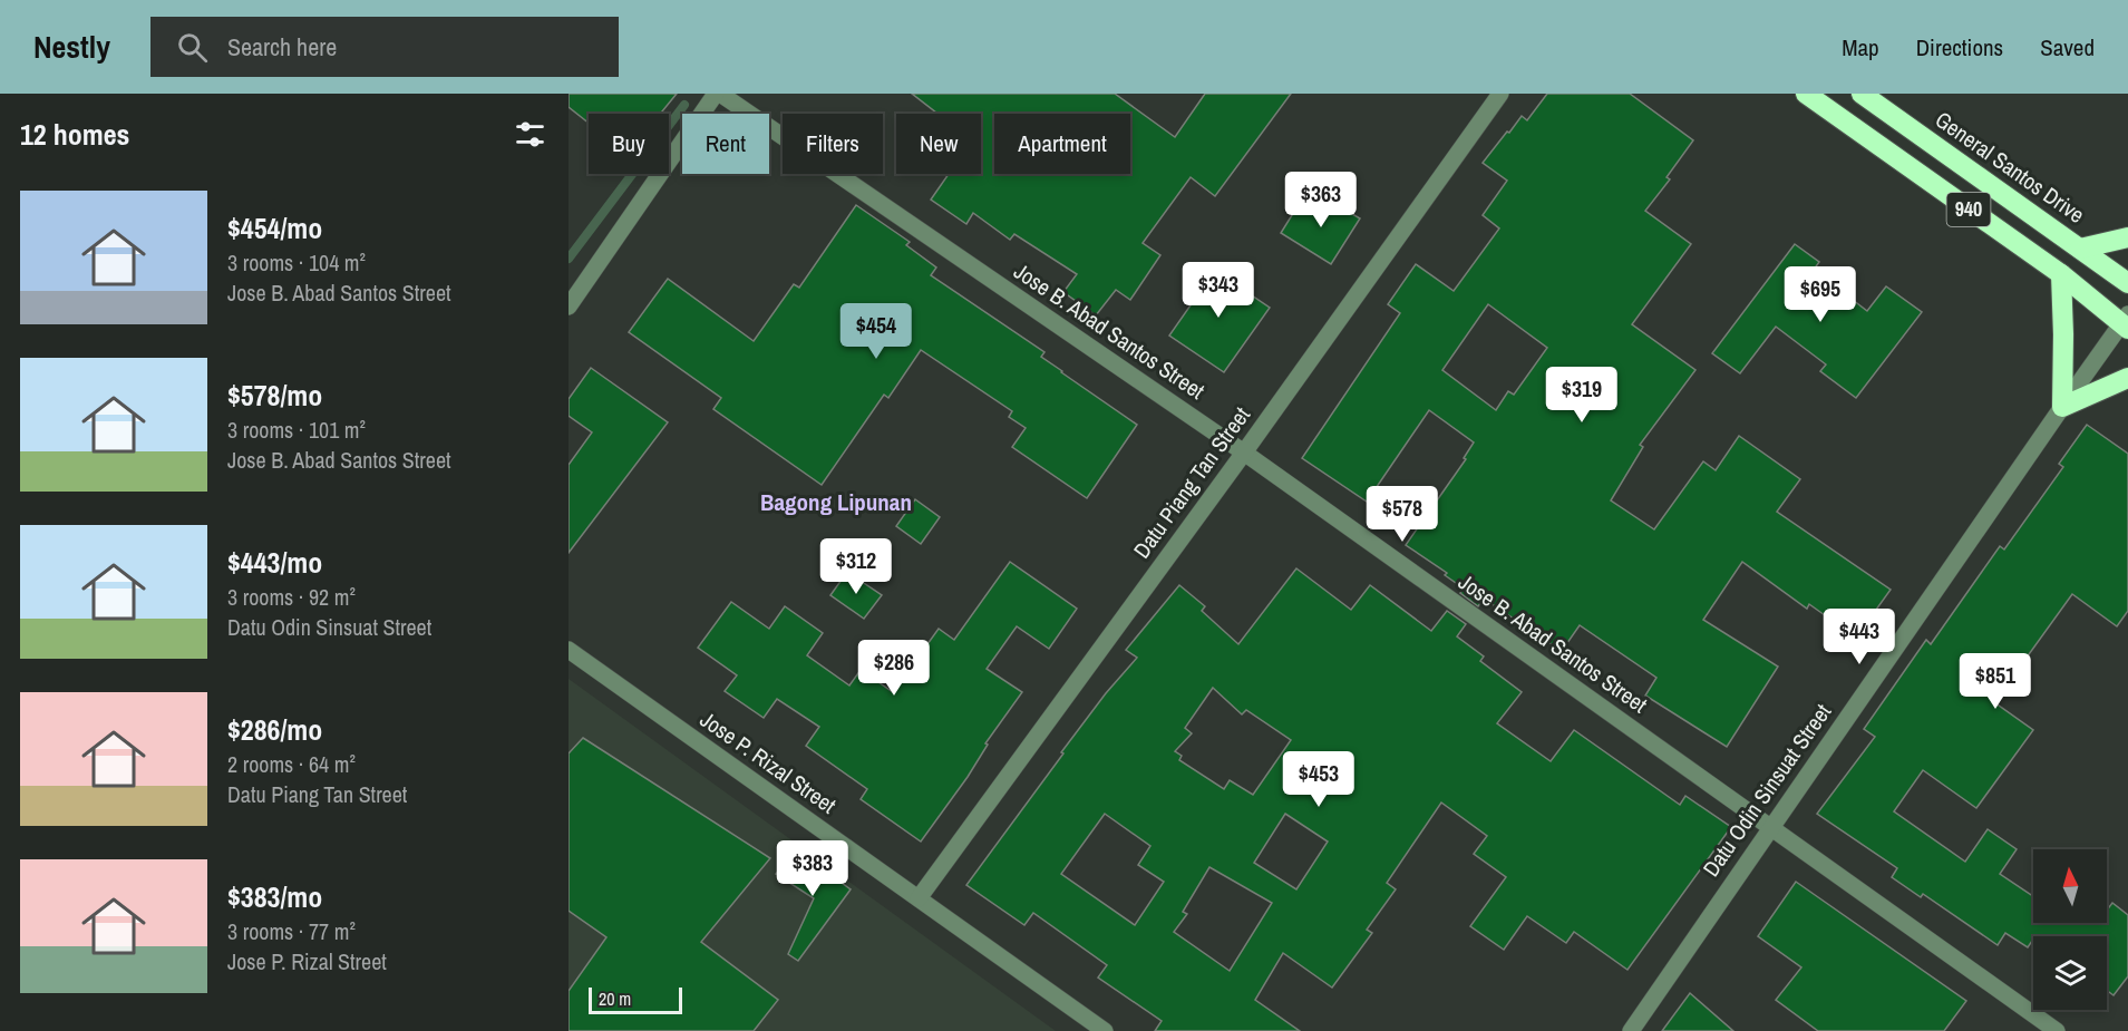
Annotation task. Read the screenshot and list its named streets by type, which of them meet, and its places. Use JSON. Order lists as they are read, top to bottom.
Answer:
{
  "streets": {
    "highway": ["General Santos Drive", "940"],
    "street": [
      "Jose B. Abad Santos Street",
      "Datu Piang Tan Street",
      "Jose P. Rizal Street",
      "Datu Odin Sinsuat Street"
    ]
  },
  "crossings": [
    ["940", "Datu Odin Sinsuat Street"],
    ["Jose B. Abad Santos Street", "Datu Piang Tan Street"],
    ["Jose B. Abad Santos Street", "Datu Odin Sinsuat Street"],
    ["Datu Piang Tan Street", "Jose P. Rizal Street"]
  ],
  "districts": ["Bagong Lipunan"],
  "scale_bar": "20 m",
  "north": "top",
  "page": {
    "header": "Nestly",
    "search": "Search here",
    "nav": ["Map", "Directions", "Saved"],
    "heading": "12 homes",
    "chip": [
      "Buy",
      "Rent",
      "Filters",
      "New",
      "Apartment"
    ],
    "price": [
      "$363",
      "$343",
      "$695",
      "$454",
      "$319",
      "$578",
      "$312",
      "$443",
      "$286",
      "$851",
      "$453",
      "$383"
    ],
    "list": [
      {
        "name": "$454/mo",
        "note": "3 rooms · 104 m² · Jose B. Abad Santos Street"
      },
      {
        "name": "$578/mo",
        "note": "3 rooms · 101 m² · Jose B. Abad Santos Street"
      },
      {
        "name": "$443/mo",
        "note": "3 rooms · 92 m² · Datu Odin Sinsuat Street"
      },
      {
        "name": "$286/mo",
        "note": "2 rooms · 64 m² · Datu Piang Tan Street"
      },
      {
        "name": "$383/mo",
        "note": "3 rooms · 77 m² · Jose P. Rizal Street"
      }
    ],
    "scale": "20 m"
  }
}
